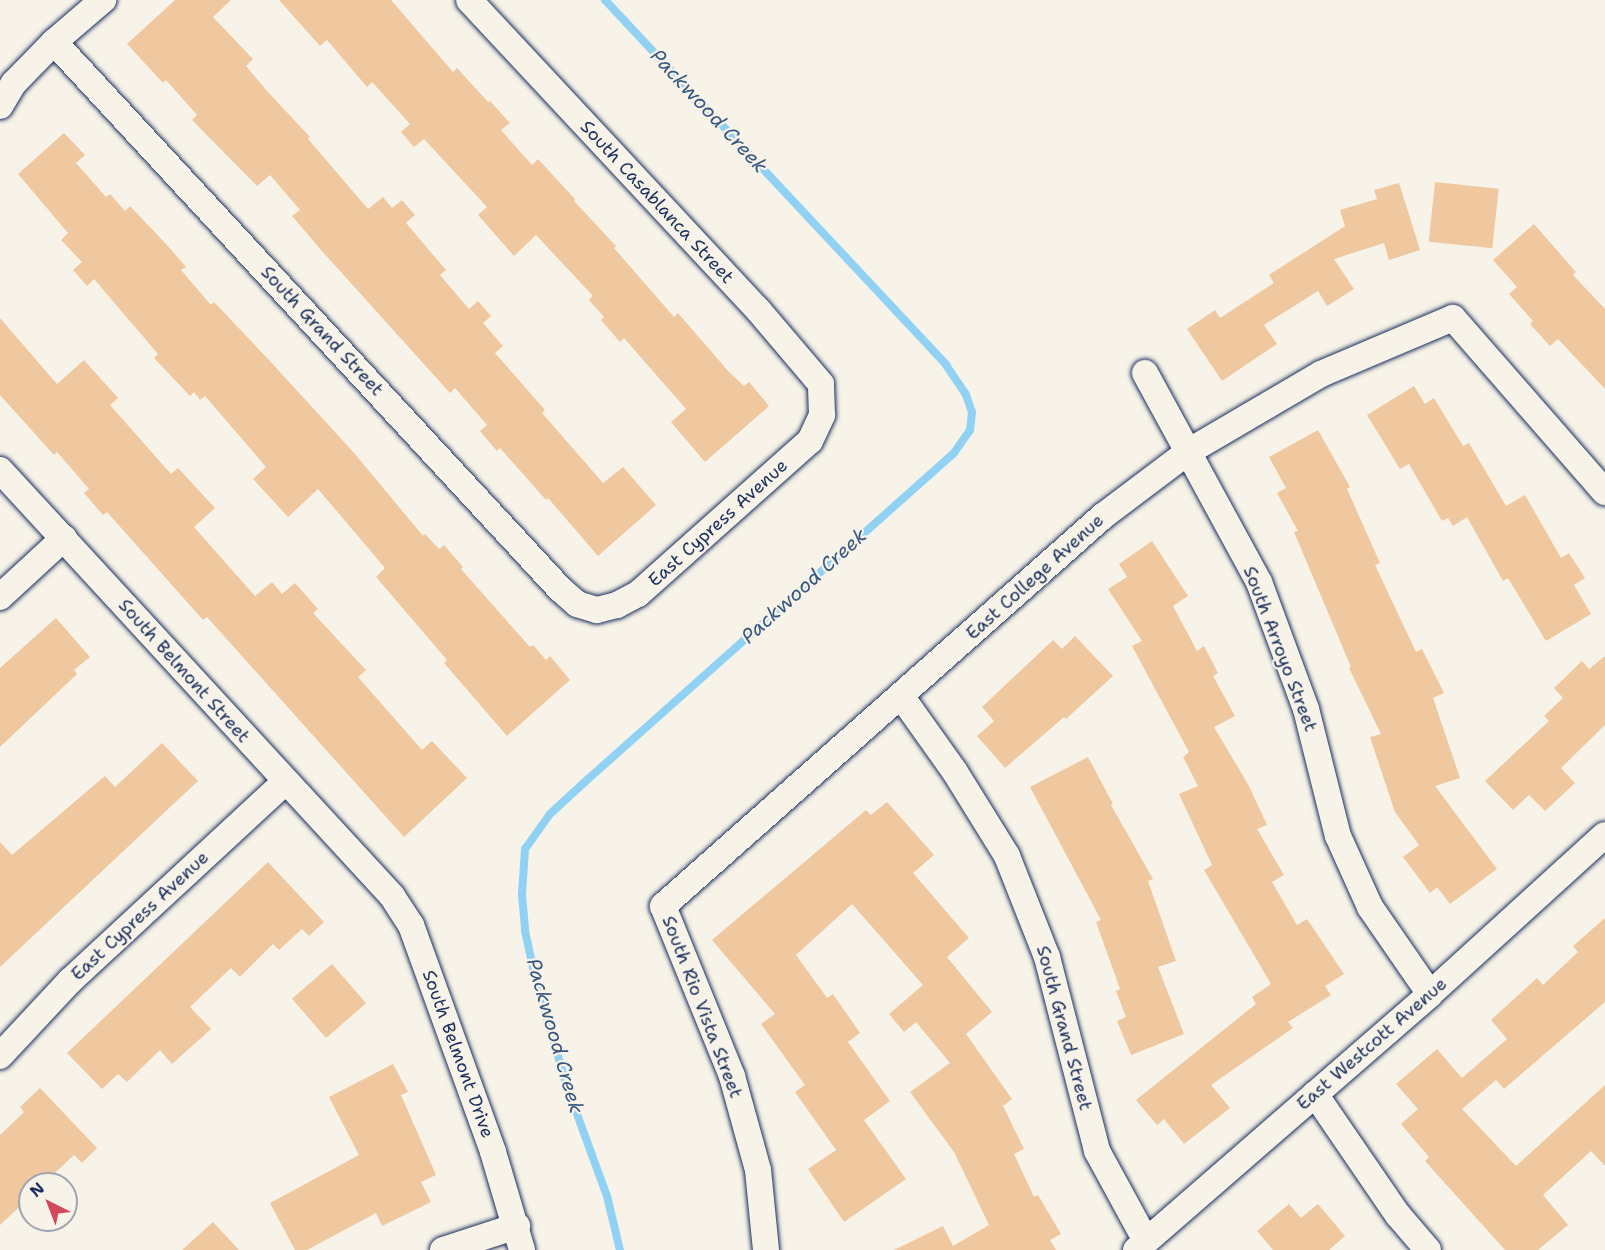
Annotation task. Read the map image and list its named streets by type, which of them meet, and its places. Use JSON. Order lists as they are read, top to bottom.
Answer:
{
  "streets": {
    "street": [
      "South Casablanca Street",
      "South Grand Street",
      "East Cypress Avenue",
      "East College Avenue",
      "South Arroyo Street",
      "South Belmont Street",
      "South Rio Vista Street",
      "East Westcott Avenue",
      "South Belmont Drive"
    ]
  },
  "crossings": [
    ["South Casablanca Street", "East Cypress Avenue"],
    ["South Grand Street", "East Cypress Avenue"],
    ["South Grand Street", "East College Avenue"],
    ["South Grand Street", "East Westcott Avenue"],
    ["East Cypress Avenue", "South Belmont Street"],
    ["East College Avenue", "South Arroyo Street"],
    ["East College Avenue", "South Rio Vista Street"],
    ["South Arroyo Street", "East Westcott Avenue"],
    ["South Belmont Street", "South Belmont Drive"]
  ],
  "water": ["Packwood Creek"],
  "north": "top left"
}
